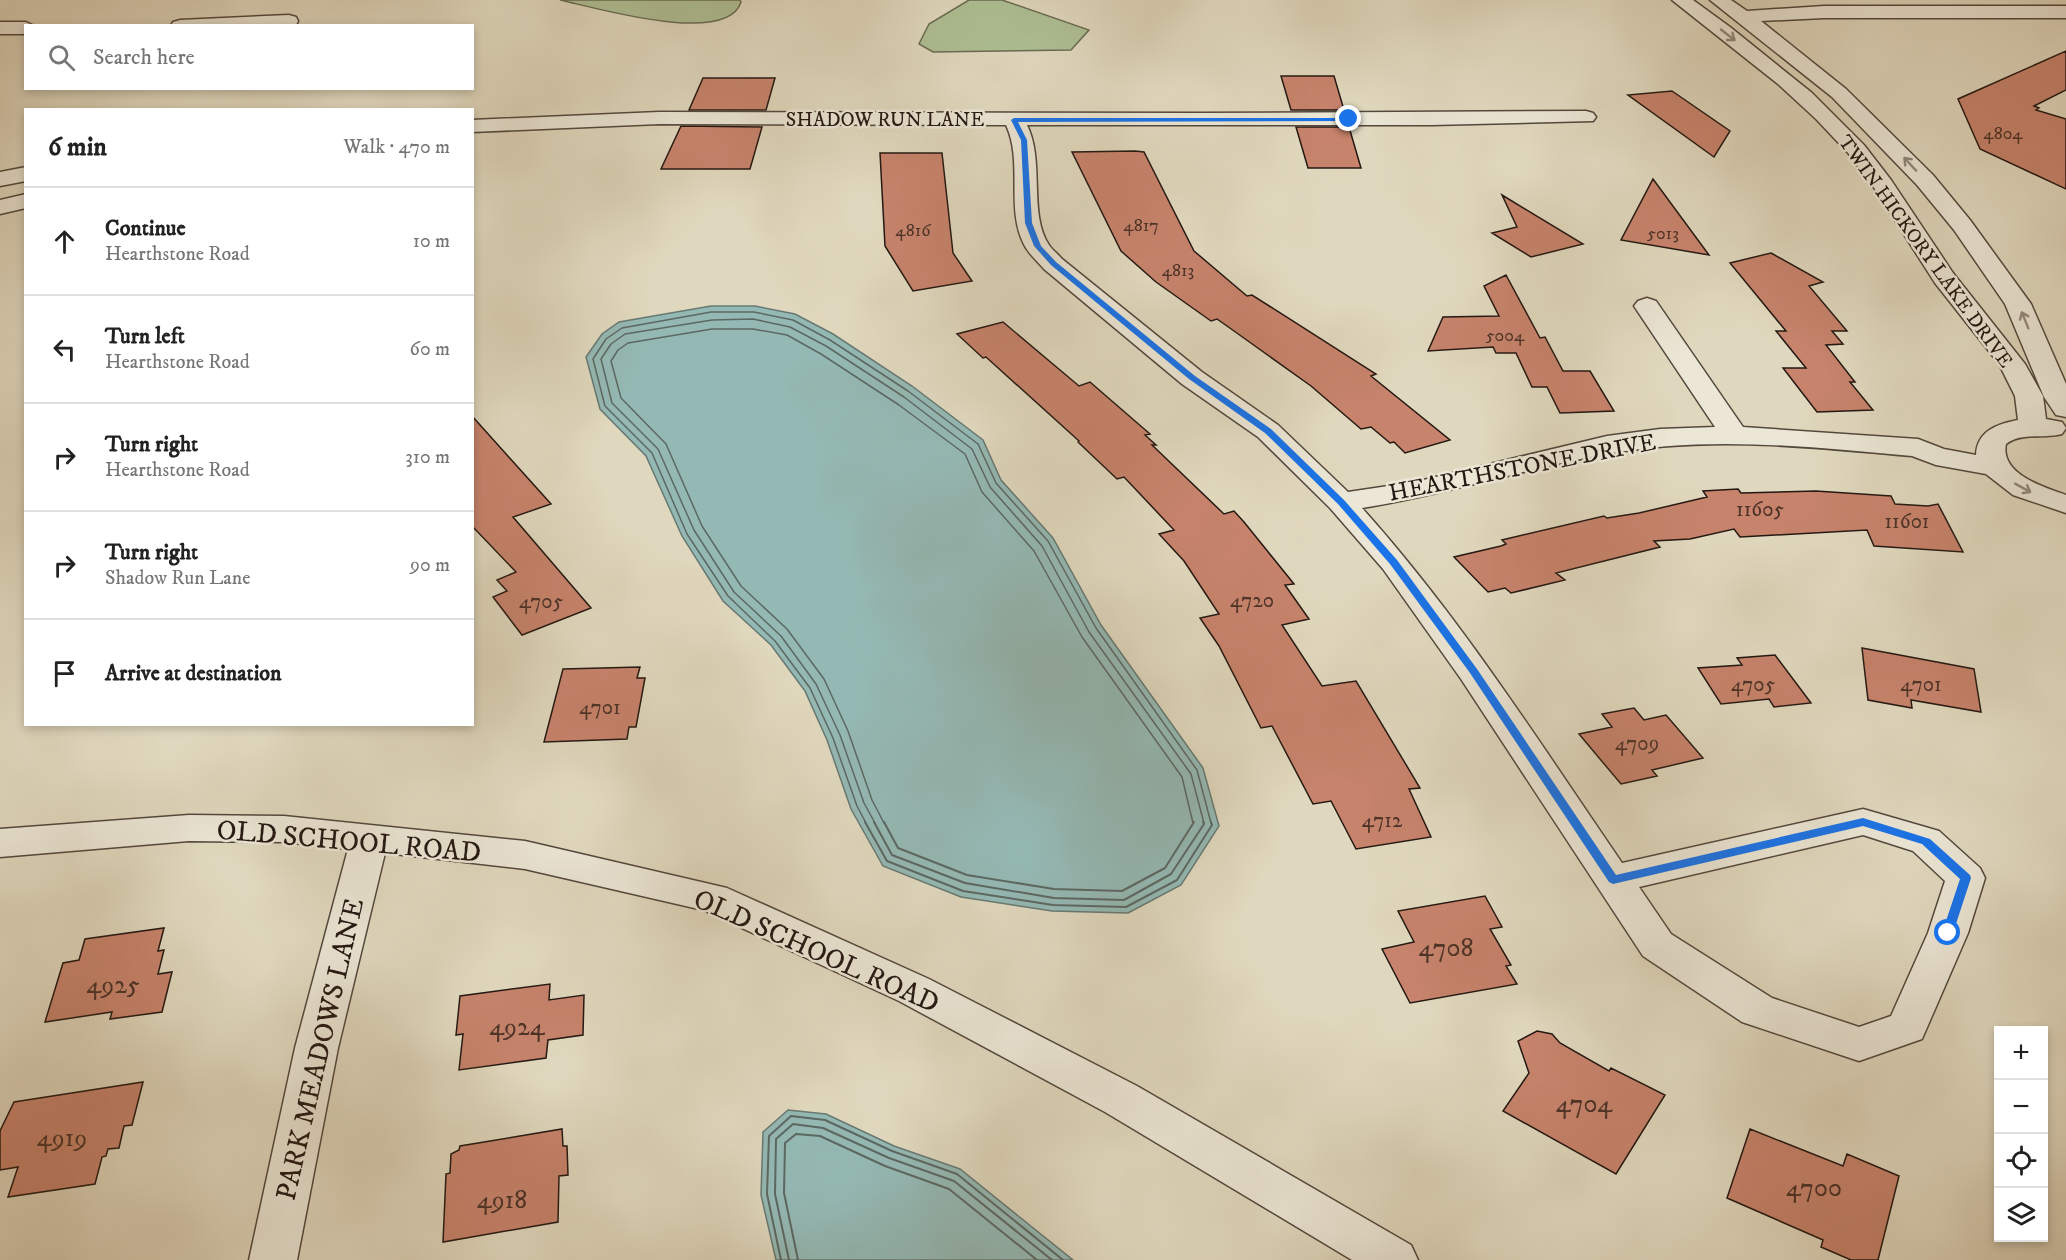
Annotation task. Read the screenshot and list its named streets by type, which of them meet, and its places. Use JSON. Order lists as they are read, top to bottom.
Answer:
{
  "streets": {
    "street": [
      "SHADOW RUN LANE",
      "TWIN HICKORY LAKE DRIVE",
      "HEARTHSTONE DRIVE",
      "OLD SCHOOL ROAD",
      "PARK MEADOWS LANE"
    ]
  },
  "crossings": [
    ["OLD SCHOOL ROAD", "PARK MEADOWS LANE"]
  ],
  "house_numbers": [
    "4804",
    "4817",
    "4816",
    "5013",
    "4813",
    "5004",
    "11605",
    "11601",
    "4720",
    "4705",
    "4705",
    "4701",
    "4701",
    "4709",
    "4712",
    "4708",
    "4925",
    "4924",
    "4704",
    "4919",
    "4700",
    "4918"
  ],
  "page": {
    "search": "Search here",
    "heading": ["6 min", "Walk · 470 m"],
    "list": [
      ["Continue", "Hearthstone Road", "10 m"],
      ["Turn left", "Hearthstone Road", "60 m"],
      ["Turn right", "Hearthstone Road", "310 m"],
      ["Turn right", "Shadow Run Lane", "90 m"],
      "Arrive at destination"
    ],
    "map_buttons": ["+", "−"]
  }
}
